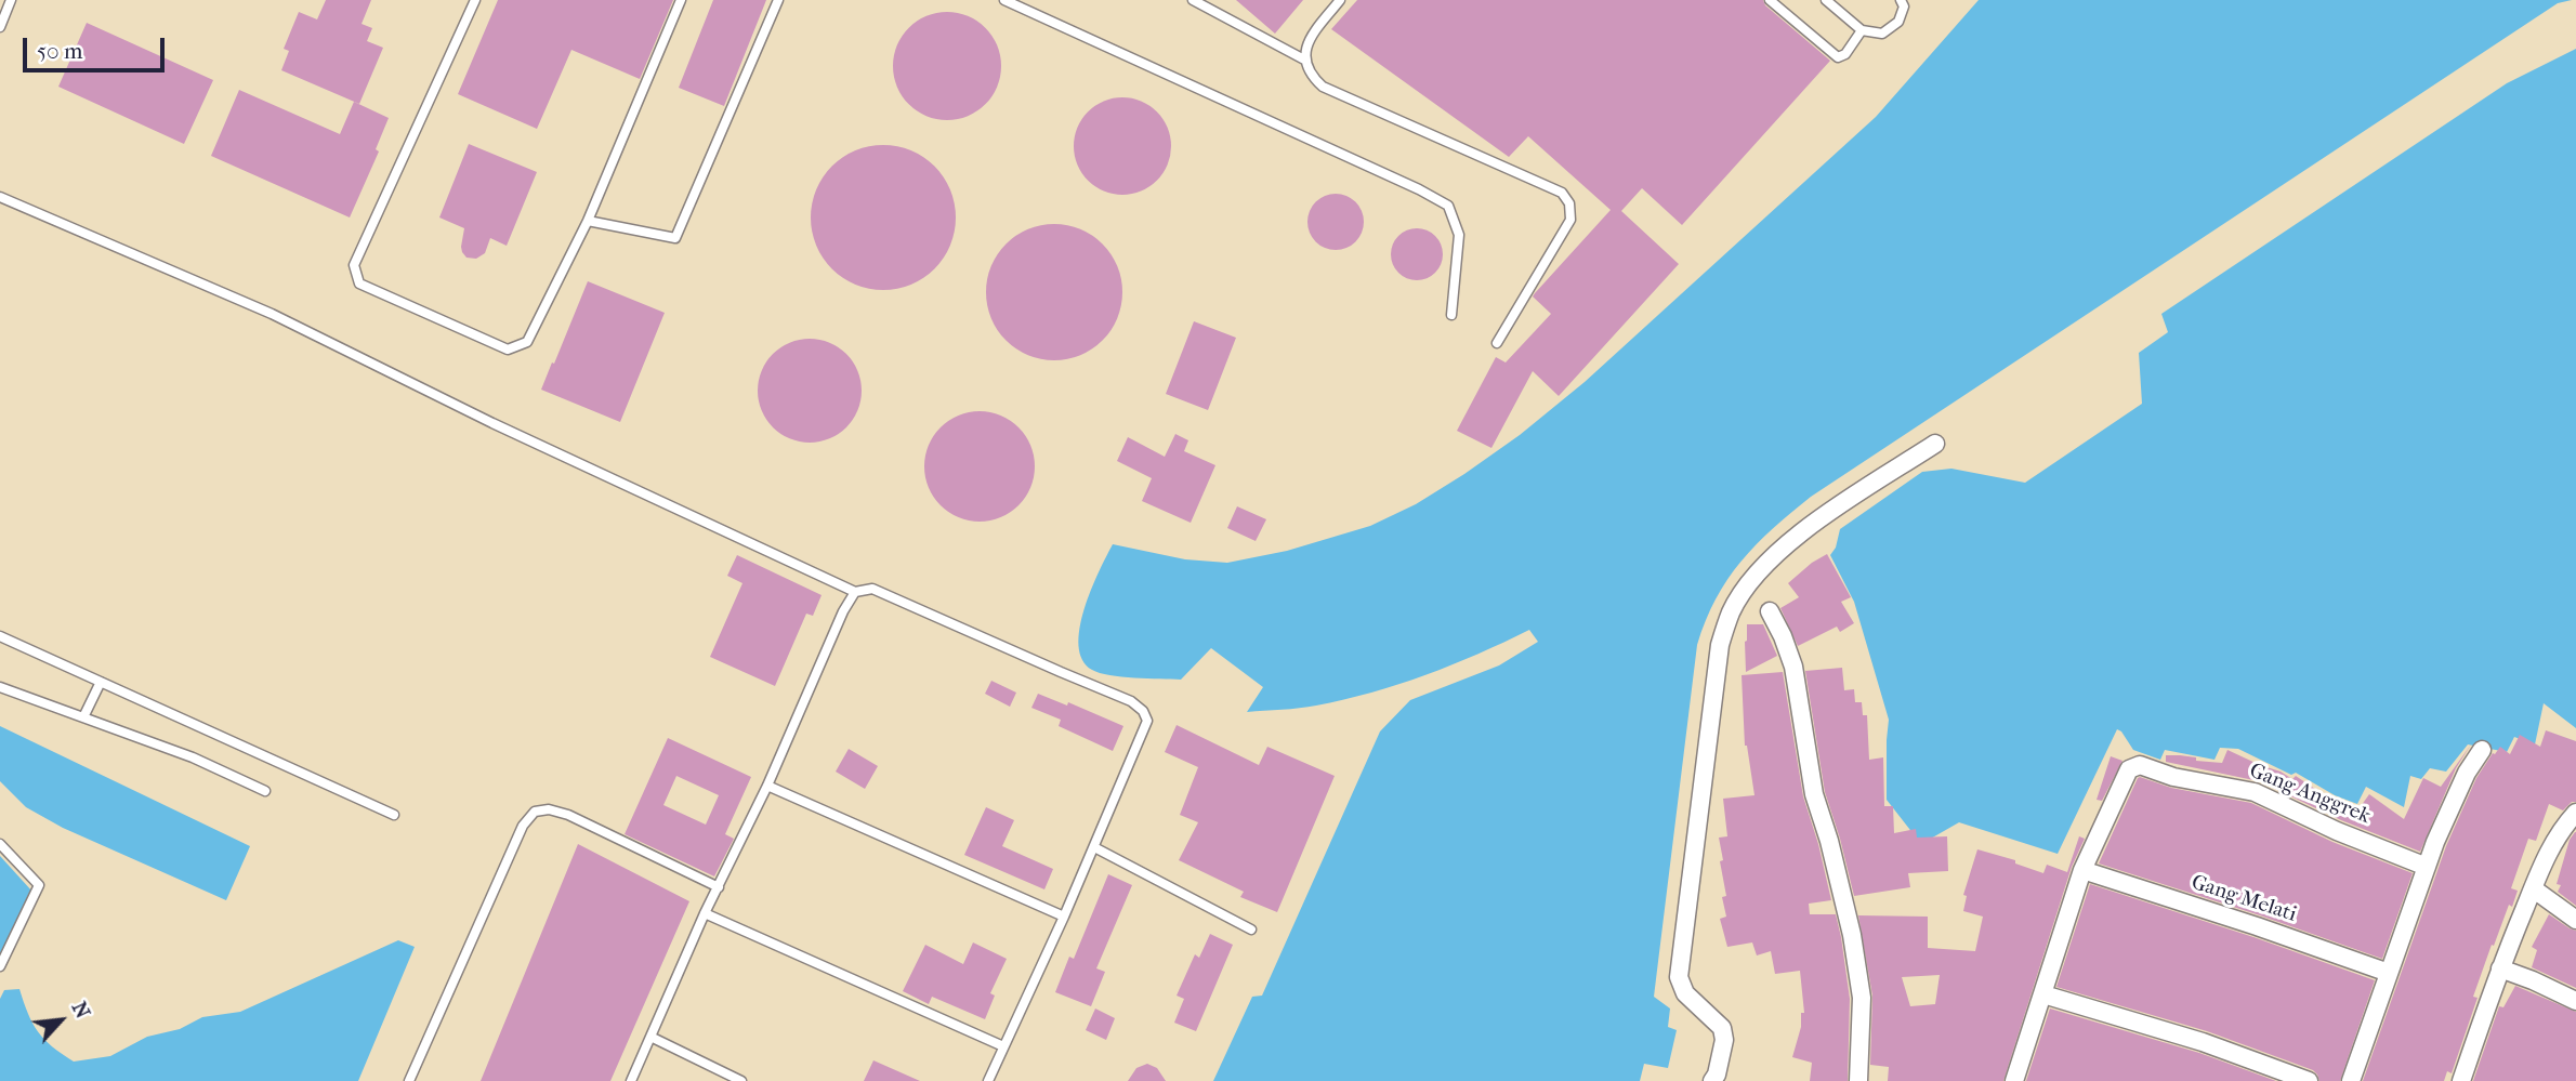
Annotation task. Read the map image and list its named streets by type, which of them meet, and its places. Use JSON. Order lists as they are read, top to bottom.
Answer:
{
  "streets": {
    "street": ["Gang Anggrek", "Gang Melati"]
  },
  "crossings": [
    ["Gang Anggrek", "Gang Melati"]
  ],
  "scale_bar": "50 m",
  "north": "top right"
}
